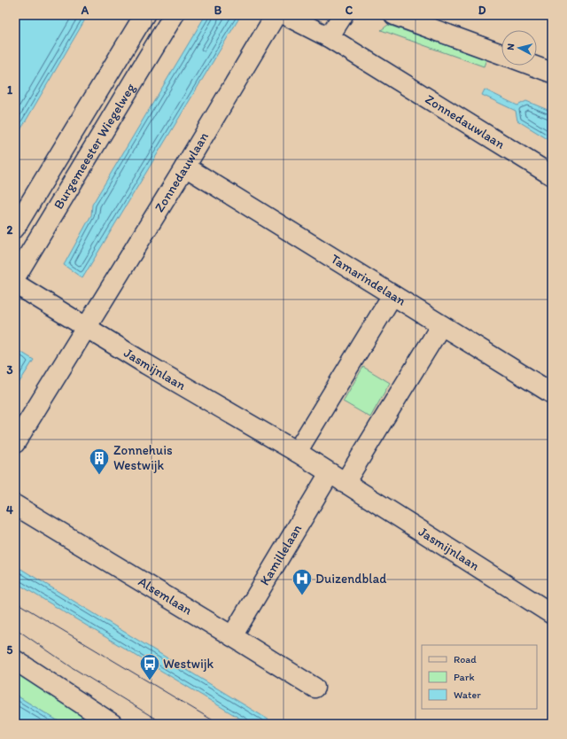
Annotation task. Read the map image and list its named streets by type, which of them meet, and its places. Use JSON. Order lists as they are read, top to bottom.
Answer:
{
  "streets": {
    "street": [
      "Zonnedauwlaan",
      "Burgemeester Wiegelweg",
      "Tamarindelaan",
      "Jasmijnlaan",
      "Kamillelaan",
      "Alsemlaan"
    ]
  },
  "crossings": [
    ["Zonnedauwlaan", "Tamarindelaan"],
    ["Zonnedauwlaan", "Jasmijnlaan"],
    ["Jasmijnlaan", "Kamillelaan"],
    ["Kamillelaan", "Alsemlaan"]
  ],
  "places": {
    "building": ["Zonnehuis Westwijk"],
    "hospital": ["Duizendblad"],
    "bus stop": ["Westwijk"]
  },
  "legend": ["Road", "Park", "Water"],
  "north": "left",
  "grid": {
    "columns": [
      "A",
      "B",
      "C",
      "D"
    ],
    "rows": [
      "1",
      "2",
      "3",
      "4",
      "5"
    ]
  }
}
